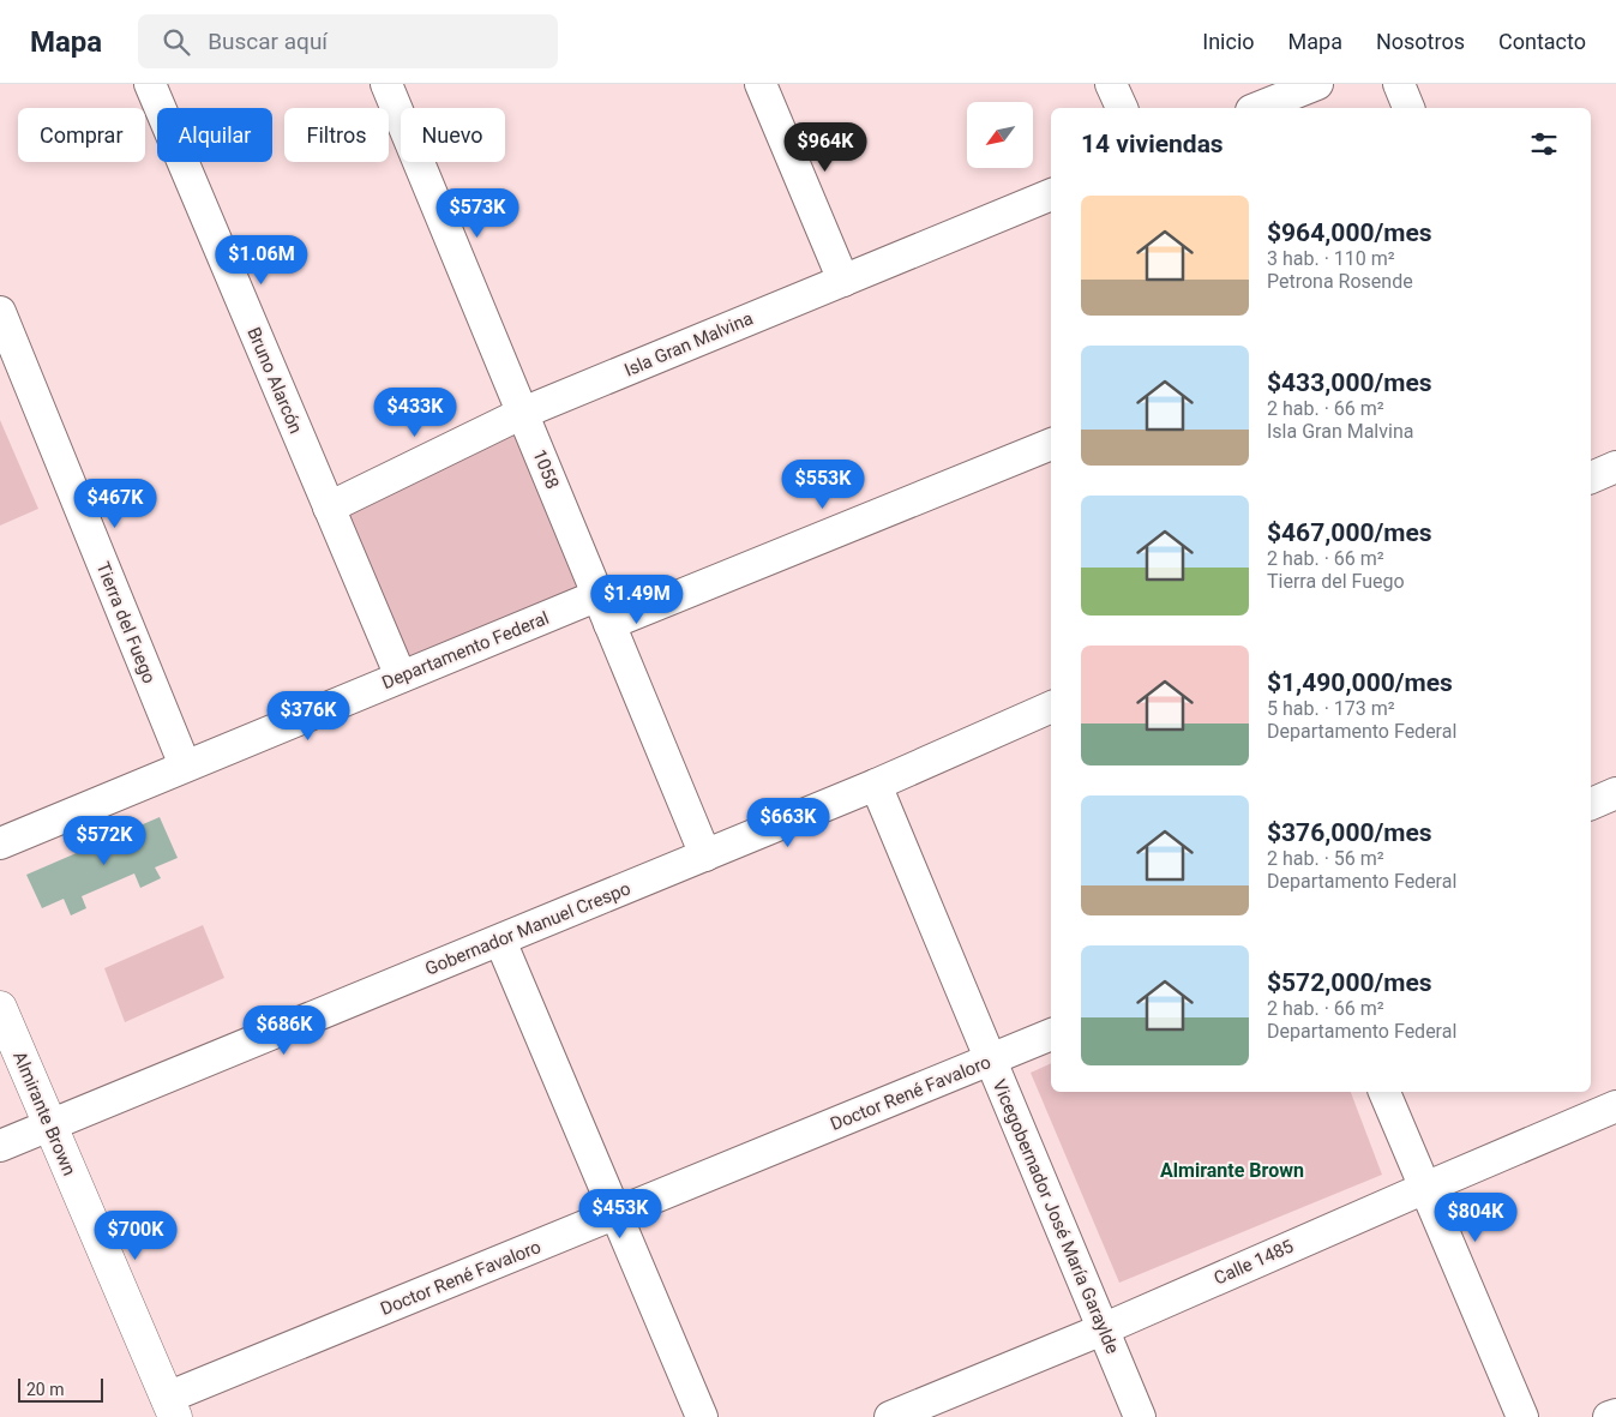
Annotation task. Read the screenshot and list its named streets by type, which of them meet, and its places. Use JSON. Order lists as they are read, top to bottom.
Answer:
{
  "streets": {
    "main road": ["Almirante Brown"],
    "street": [
      "Isla Gran Malvina",
      "Bruno Alarcón",
      "1058",
      "Tierra del Fuego",
      "Departamento Federal",
      "Gobernador Manuel Crespo",
      "Doctor René Favaloro",
      "Vicegobernador José María Garaylde",
      "Calle 1485"
    ]
  },
  "crossings": [
    ["Isla Gran Malvina", "Bruno Alarcón"],
    ["Isla Gran Malvina", "1058"],
    ["Bruno Alarcón", "Departamento Federal"],
    ["1058", "Departamento Federal"],
    ["1058", "Gobernador Manuel Crespo"],
    ["Tierra del Fuego", "Departamento Federal"],
    ["Gobernador Manuel Crespo", "Almirante Brown"],
    ["Gobernador Manuel Crespo", "Vicegobernador José María Garaylde"],
    ["Doctor René Favaloro", "Almirante Brown"],
    ["Doctor René Favaloro", "Vicegobernador José María Garaylde"],
    ["Vicegobernador José María Garaylde", "Calle 1485"]
  ],
  "districts": ["Almirante Brown"],
  "scale_bar": "20 m",
  "north": "bottom left",
  "page": {
    "header": "Mapa",
    "search": "Buscar aquí",
    "nav": [
      "Inicio",
      "Mapa",
      "Nosotros",
      "Contacto"
    ],
    "chip": [
      "Comprar",
      "Alquilar",
      "Filtros",
      "Nuevo"
    ],
    "heading": "14 viviendas",
    "price": [
      "$964K",
      "$573K",
      "$1.06M",
      "$433K",
      "$553K",
      "$467K",
      "$1.49M",
      "$376K",
      "$663K",
      "$572K",
      "$686K",
      "$453K",
      "$804K",
      "$700K"
    ],
    "list": [
      {
        "name": "$964,000/mes",
        "note": "3 hab. · 110 m² · Petrona Rosende"
      },
      {
        "name": "$433,000/mes",
        "note": "2 hab. · 66 m² · Isla Gran Malvina"
      },
      {
        "name": "$467,000/mes",
        "note": "2 hab. · 66 m² · Tierra del Fuego"
      },
      {
        "name": "$1,490,000/mes",
        "note": "5 hab. · 173 m² · Departamento Federal"
      },
      {
        "name": "$376,000/mes",
        "note": "2 hab. · 56 m² · Departamento Federal"
      },
      {
        "name": "$572,000/mes",
        "note": "2 hab. · 66 m² · Departamento Federal"
      }
    ],
    "scale": "20 m"
  }
}
